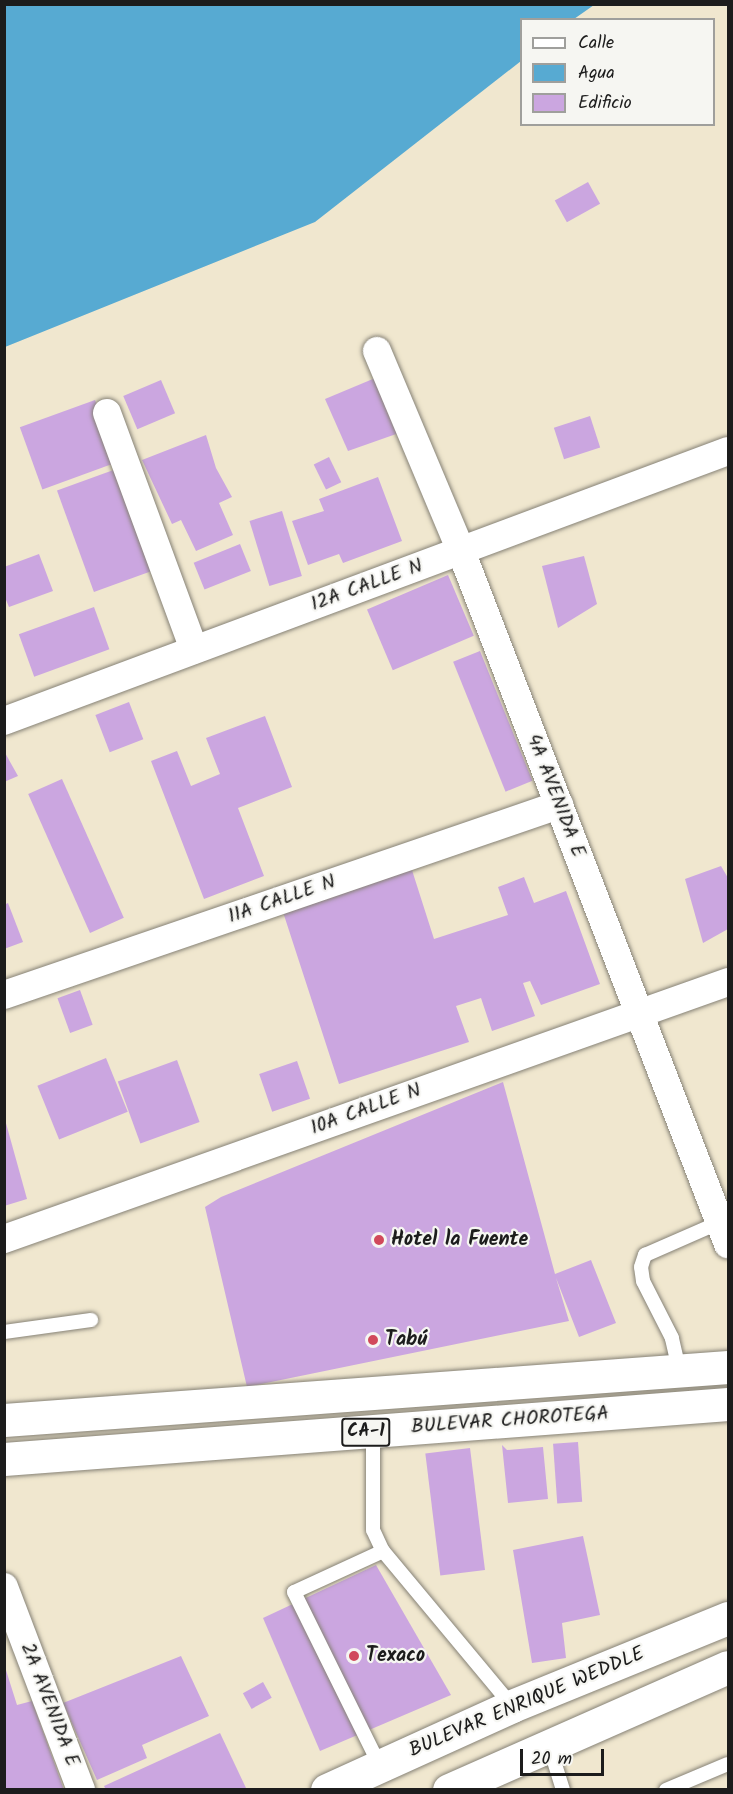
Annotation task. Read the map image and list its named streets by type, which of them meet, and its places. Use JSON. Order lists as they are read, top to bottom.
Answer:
{
  "streets": {
    "main road": ["BULEVAR CHOROTEGA", "CA-1", "BULEVAR ENRIQUE WEDDLE"],
    "street": [
      "12A CALLE N",
      "4A AVENIDA E",
      "11A CALLE N",
      "10A CALLE N",
      "2A AVENIDA E"
    ]
  },
  "crossings": [
    ["12A CALLE N", "4A AVENIDA E"],
    ["4A AVENIDA E", "11A CALLE N"],
    ["4A AVENIDA E", "10A CALLE N"]
  ],
  "places": ["Hotel la Fuente", "Tabú", "Texaco"],
  "legend": ["Calle", "Agua", "Edificio"],
  "scale_bar": "20 m"
}
